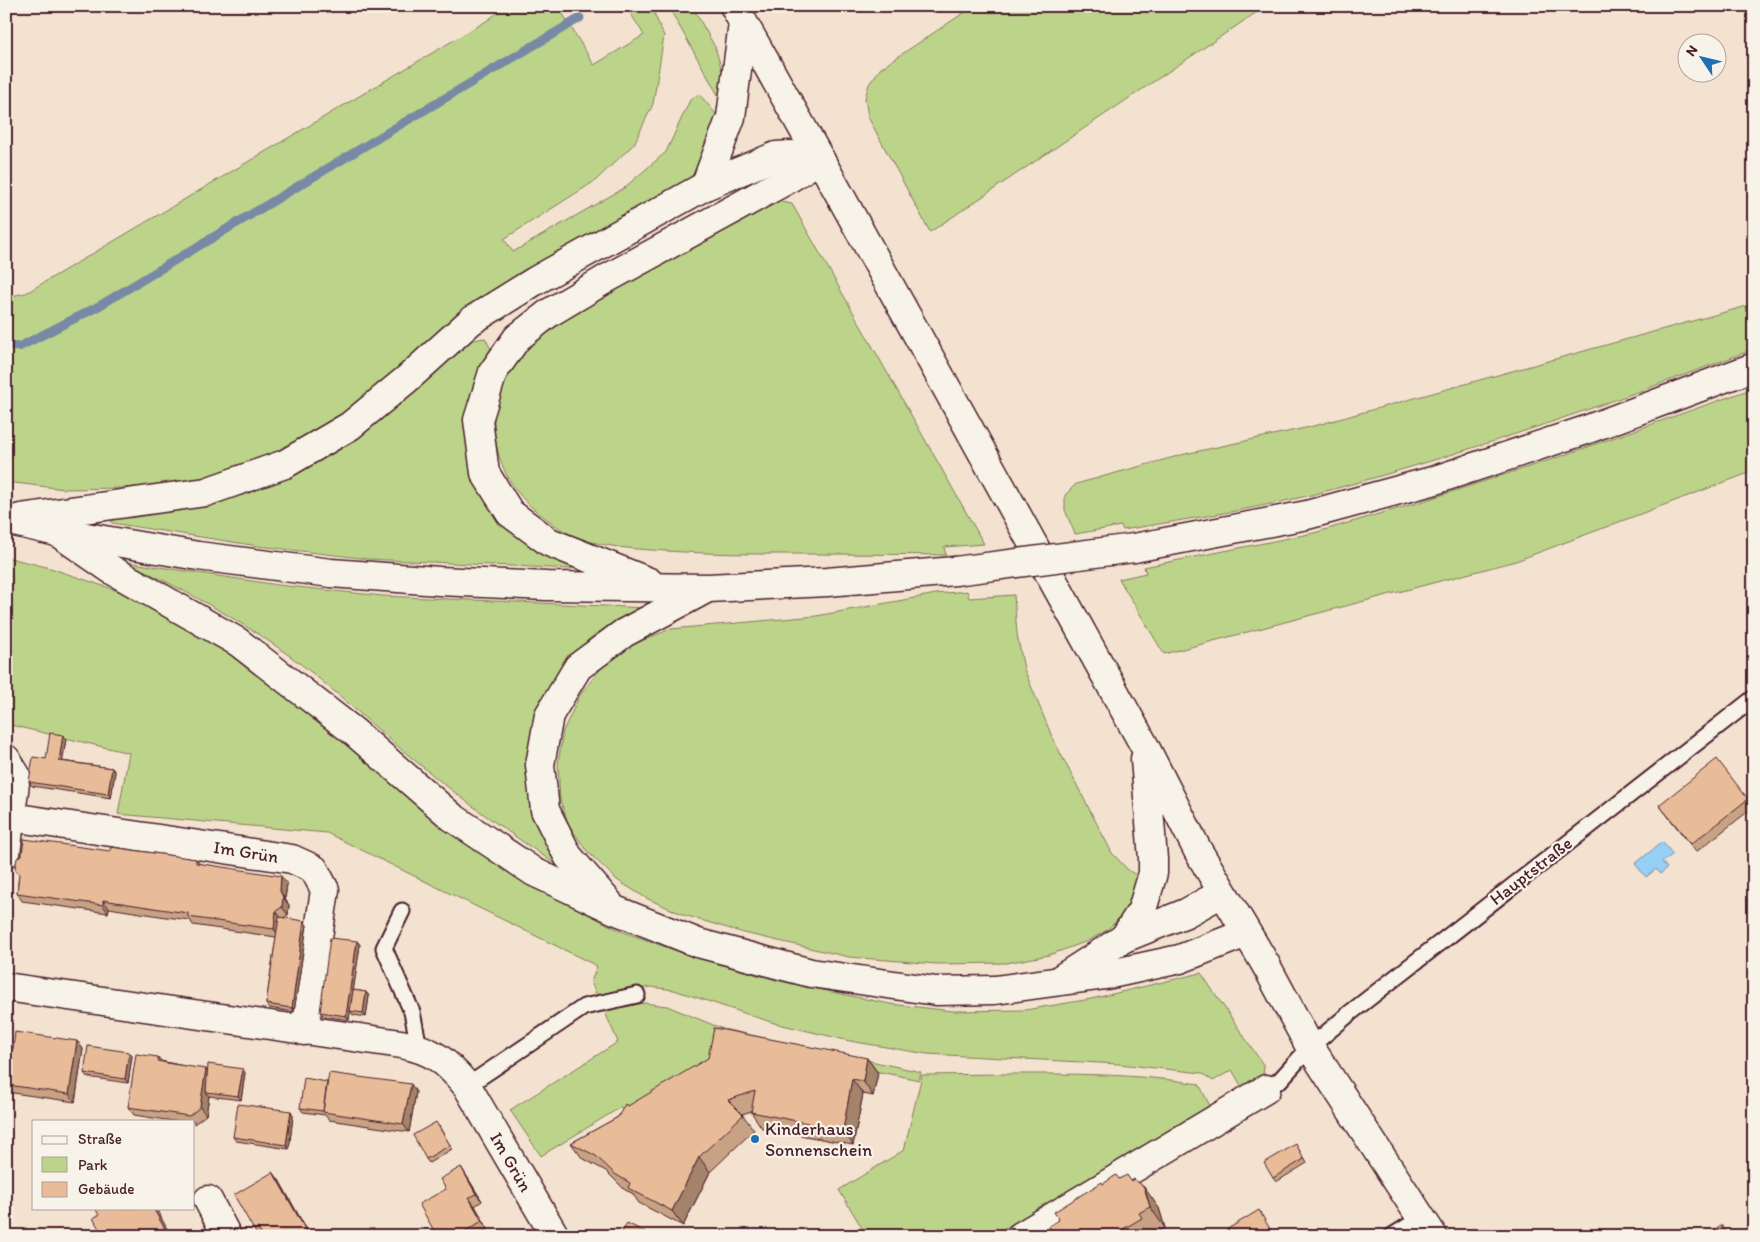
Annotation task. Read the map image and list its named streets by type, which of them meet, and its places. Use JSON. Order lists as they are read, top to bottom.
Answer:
{
  "streets": {
    "main road": ["Im Grün"],
    "lane": ["Hauptstraße"]
  },
  "places": ["Kinderhaus Sonnenschein"],
  "legend": ["Straße", "Park", "Gebäude"],
  "north": "top left"
}
